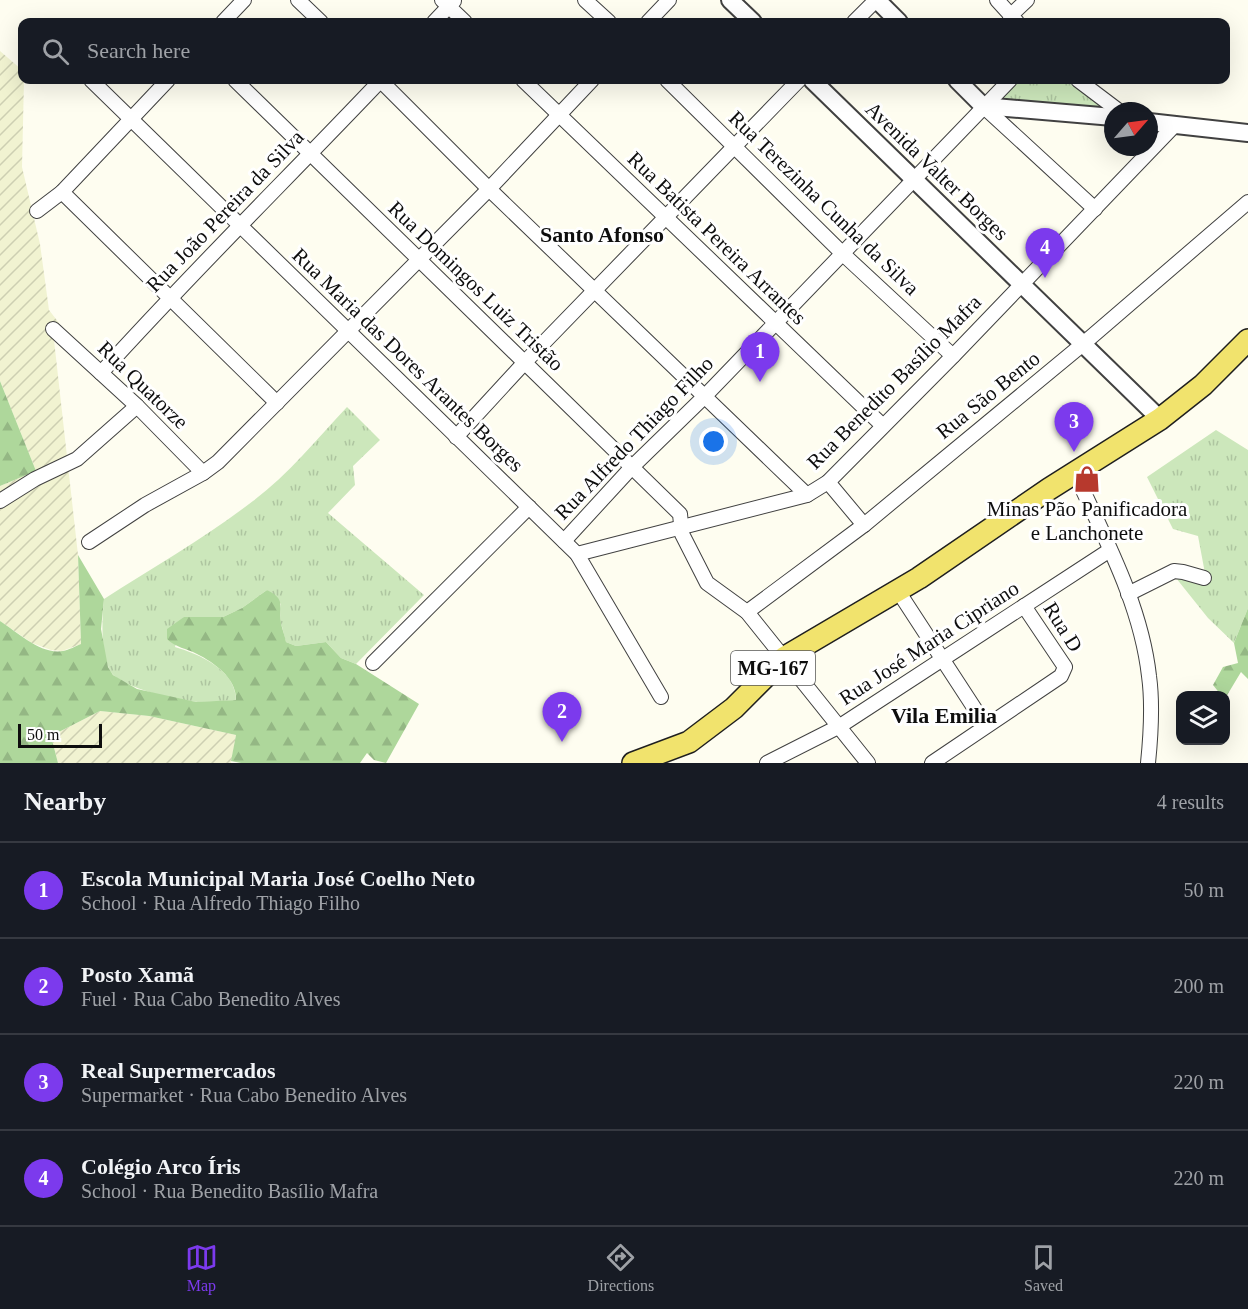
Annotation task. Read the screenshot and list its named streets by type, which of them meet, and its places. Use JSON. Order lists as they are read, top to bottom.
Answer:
{
  "streets": {
    "main road": ["MG-167"],
    "street": [
      "Avenida Valter Borges",
      "Rua Terezinha Cunha da Silva",
      "Rua João Pereira da Silva",
      "Rua Batista Pereira Arrantes",
      "Rua Domingos Luiz Tristão",
      "Rua Maria das Dores Arantes Borges",
      "Rua Benedito Basílio Mafra",
      "Rua Quatorze",
      "Rua São Bento",
      "Rua Alfredo Thiago Filho",
      "Rua D",
      "Rua José Maria Cipriano"
    ]
  },
  "crossings": [
    ["Avenida Valter Borges", "Rua Benedito Basílio Mafra"],
    ["Avenida Valter Borges", "Rua São Bento"],
    ["Avenida Valter Borges", "Rua Alfredo Thiago Filho"],
    ["Avenida Valter Borges", "MG-167"],
    ["Rua Terezinha Cunha da Silva", "Rua Benedito Basílio Mafra"],
    ["Rua Terezinha Cunha da Silva", "Rua Alfredo Thiago Filho"],
    ["Rua João Pereira da Silva", "Rua Domingos Luiz Tristão"],
    ["Rua João Pereira da Silva", "Rua Maria das Dores Arantes Borges"],
    ["Rua João Pereira da Silva", "Rua Quatorze"],
    ["Rua Batista Pereira Arrantes", "Rua Benedito Basílio Mafra"],
    ["Rua Batista Pereira Arrantes", "Rua Alfredo Thiago Filho"],
    ["Rua Domingos Luiz Tristão", "Rua Benedito Basílio Mafra"],
    ["Rua Domingos Luiz Tristão", "Rua São Bento"],
    ["Rua Domingos Luiz Tristão", "Rua Alfredo Thiago Filho"],
    ["Rua Domingos Luiz Tristão", "Rua José Maria Cipriano"],
    ["Rua Domingos Luiz Tristão", "MG-167"],
    ["Rua Maria das Dores Arantes Borges", "Rua Benedito Basílio Mafra"],
    ["Rua Maria das Dores Arantes Borges", "Rua Alfredo Thiago Filho"],
    ["Rua D", "Rua José Maria Cipriano"]
  ],
  "districts": ["Santo Afonso", "Vila Emilia"],
  "places": {
    "shop": ["Minas Pão Panificadora e Lanchonete"]
  },
  "scale_bar": "50 m",
  "north": "top right",
  "page": {
    "search": "Search here",
    "pins": [
      "4",
      "1",
      "3",
      "2"
    ],
    "scale": "50 m",
    "heading": ["Nearby", "4 results"],
    "list": [
      {
        "mark": "1",
        "name": "Escola Municipal Maria José Coelho Neto",
        "note": "School · Rua Alfredo Thiago Filho",
        "value": "50 m"
      },
      {
        "mark": "2",
        "name": "Posto Xamã",
        "note": "Fuel · Rua Cabo Benedito Alves",
        "value": "200 m"
      },
      {
        "mark": "3",
        "name": "Real Supermercados",
        "note": "Supermarket · Rua Cabo Benedito Alves",
        "value": "220 m"
      },
      {
        "mark": "4",
        "name": "Colégio Arco Íris",
        "note": "School · Rua Benedito Basílio Mafra",
        "value": "220 m"
      }
    ],
    "nav": ["Map", "Directions", "Saved"]
  }
}
